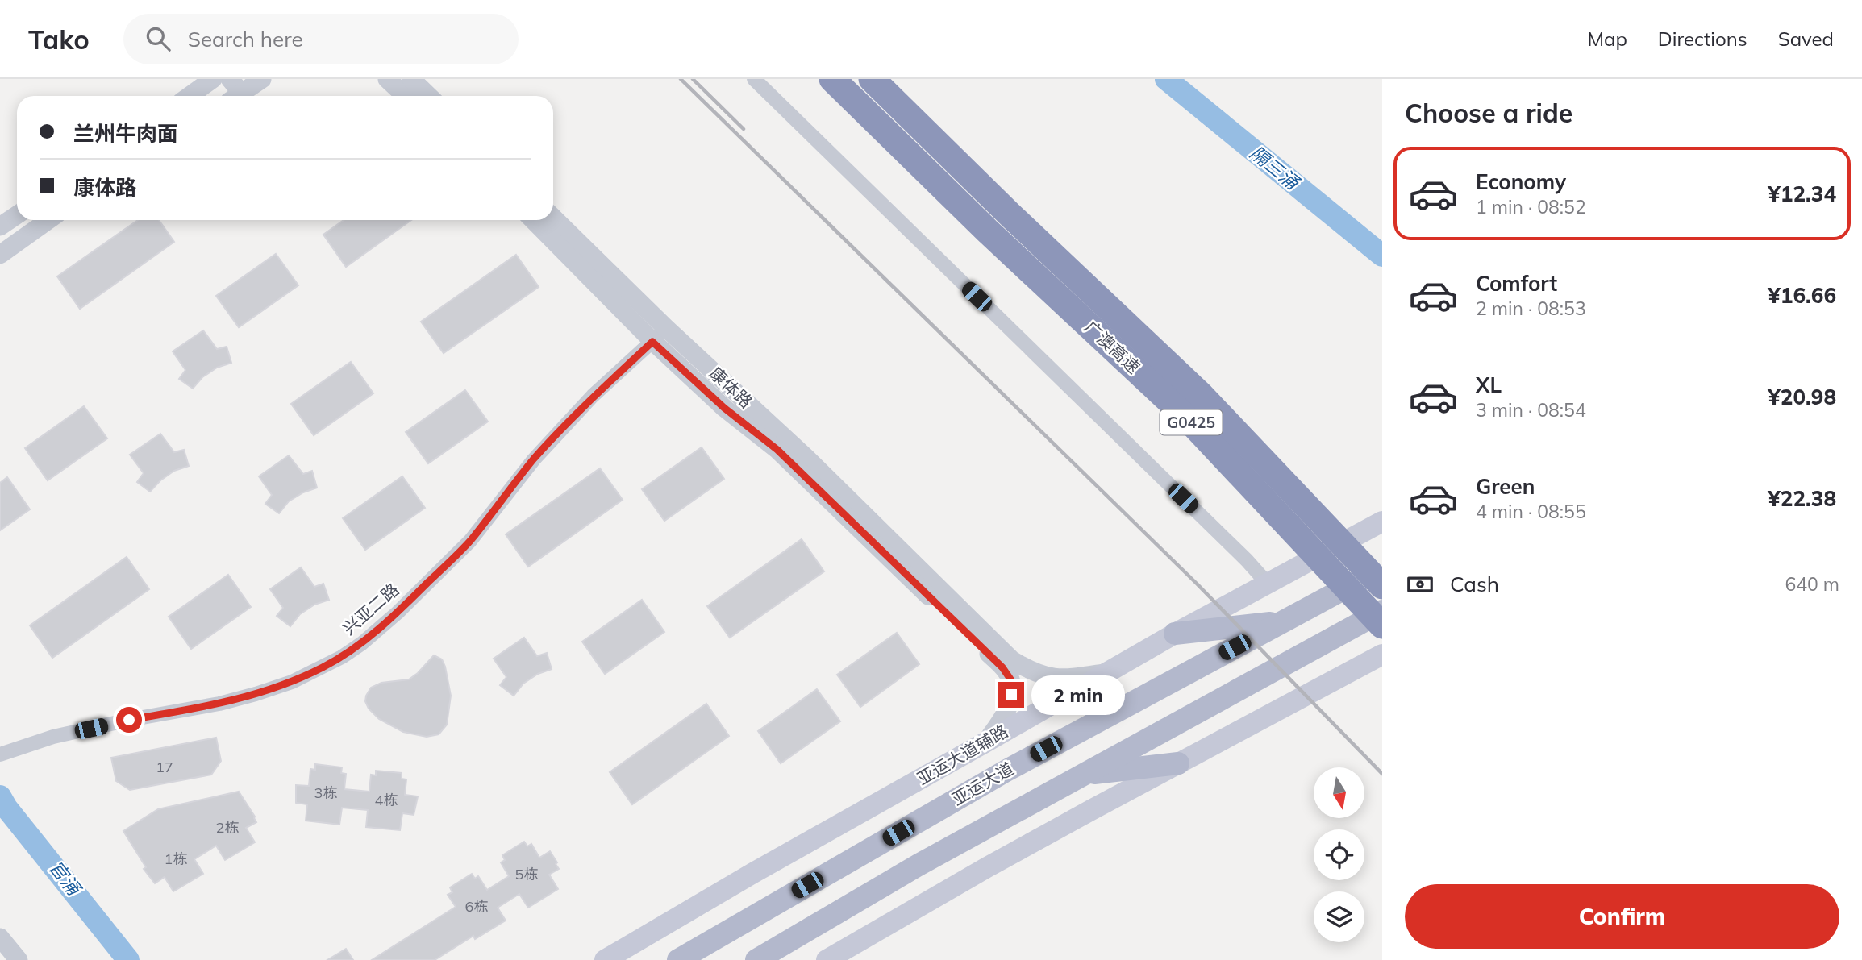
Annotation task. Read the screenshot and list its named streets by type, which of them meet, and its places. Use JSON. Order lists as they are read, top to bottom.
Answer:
{
  "streets": {
    "highway": ["广澳高速", "G0425"],
    "main road": ["亚运大道辅路", "亚运大道"],
    "street": ["康体路", "兴亚二路"]
  },
  "crossings": [
    ["康体路", "兴亚二路"],
    ["康体路", "亚运大道辅路"]
  ],
  "water": ["隔三涌", "官涌"],
  "house_numbers": [
    "17",
    "3栋",
    "4栋",
    "2栋",
    "1栋",
    "5栋",
    "6栋"
  ],
  "north": "bottom",
  "page": {
    "header": "Tako",
    "search": "Search here",
    "nav": ["Map", "Directions", "Saved"],
    "heading": "Choose a ride",
    "banner": ["兰州牛肉面", "康体路"],
    "list": [
      {
        "name": "Economy",
        "note": "1 min · 08:52",
        "value": "¥12.34"
      },
      {
        "name": "Comfort",
        "note": "2 min · 08:53",
        "value": "¥16.66"
      },
      {
        "name": "XL",
        "note": "3 min · 08:54",
        "value": "¥20.98"
      },
      {
        "name": "Green",
        "note": "4 min · 08:55",
        "value": "¥22.38"
      }
    ],
    "pay": ["Cash", "640 m"],
    "bubble": "2 min",
    "buttons": "Confirm"
  }
}
